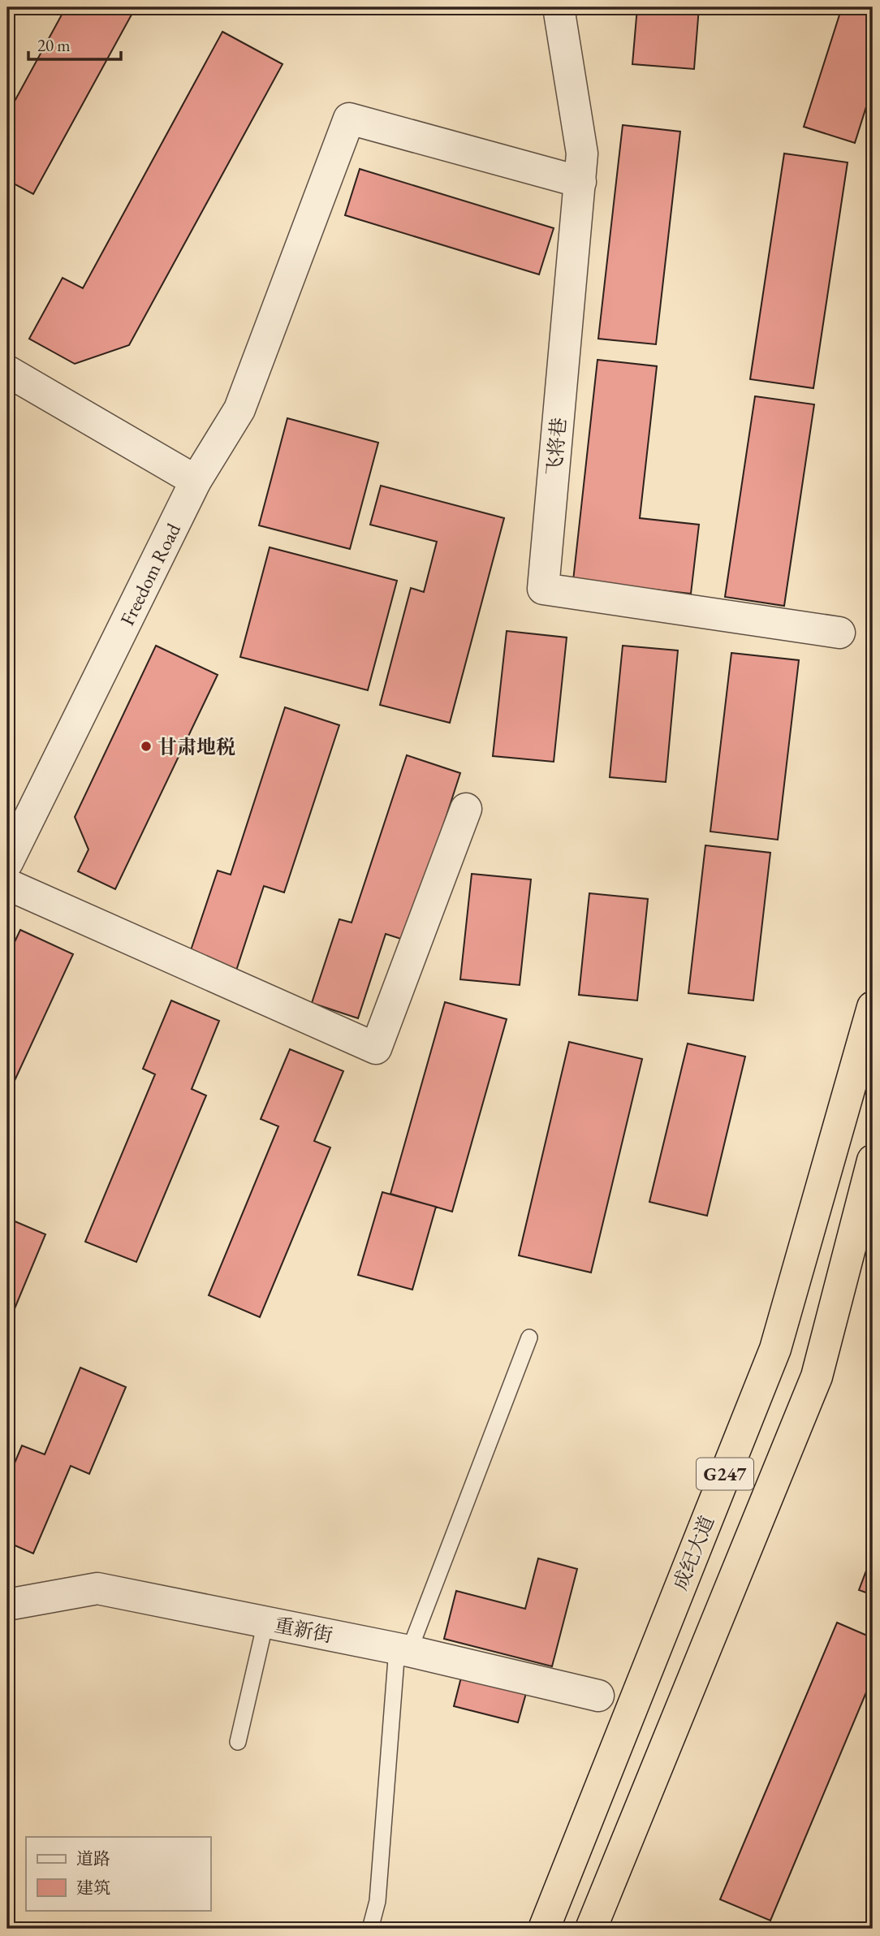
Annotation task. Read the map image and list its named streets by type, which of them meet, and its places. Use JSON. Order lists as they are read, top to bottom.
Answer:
{
  "streets": {
    "highway": ["G247", "成纪大道"],
    "street": ["飞将巷", "Freedom Road", "重新街"]
  },
  "crossings": [
    ["飞将巷", "Freedom Road"]
  ],
  "places": ["甘肃地税"],
  "legend": ["道路", "建筑"],
  "scale_bar": "20 m"
}
